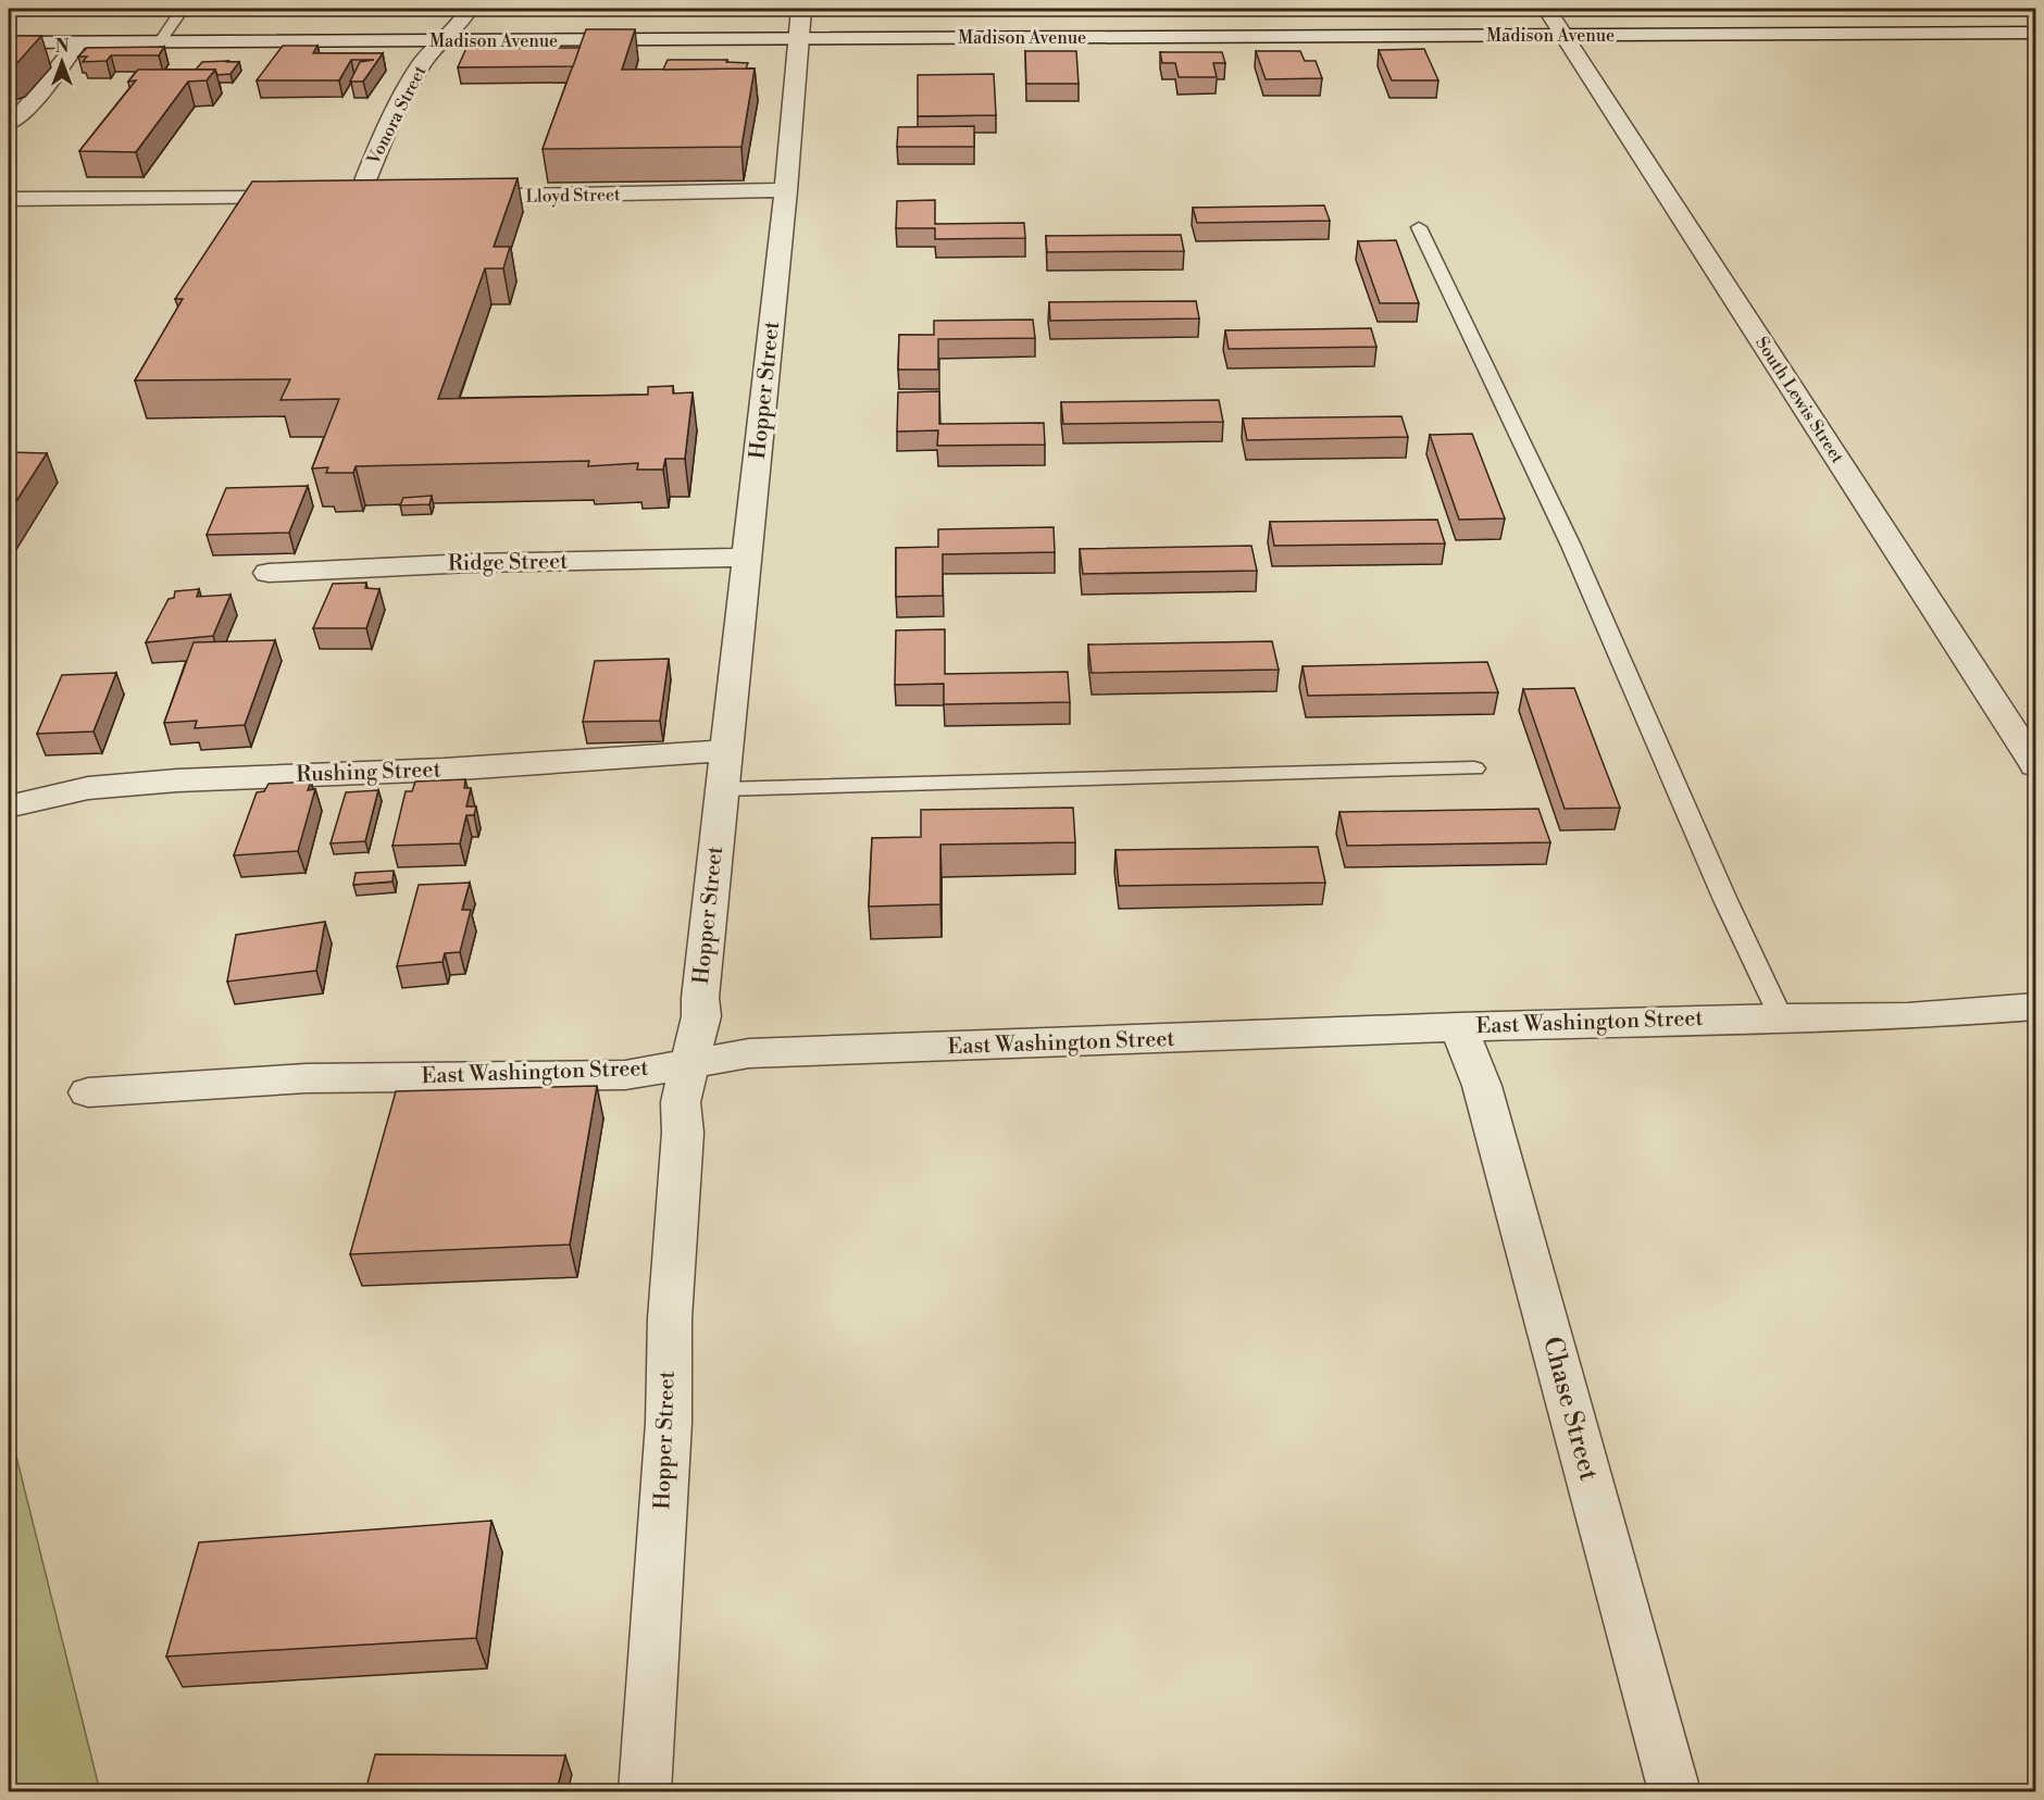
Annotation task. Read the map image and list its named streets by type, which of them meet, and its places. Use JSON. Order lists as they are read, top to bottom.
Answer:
{
  "streets": {
    "street": [
      "Madison Avenue",
      "Vonora Street",
      "Lloyd Street",
      "Hopper Street",
      "South Lewis Street",
      "Ridge Street",
      "Rushing Street",
      "East Washington Street",
      "Chase Street"
    ]
  },
  "crossings": [
    ["Madison Avenue", "Vonora Street"],
    ["Madison Avenue", "Hopper Street"],
    ["Madison Avenue", "South Lewis Street"],
    ["Lloyd Street", "Hopper Street"],
    ["Hopper Street", "Ridge Street"],
    ["Hopper Street", "Rushing Street"],
    ["Hopper Street", "East Washington Street"],
    ["East Washington Street", "Chase Street"]
  ],
  "north": "top"
}
